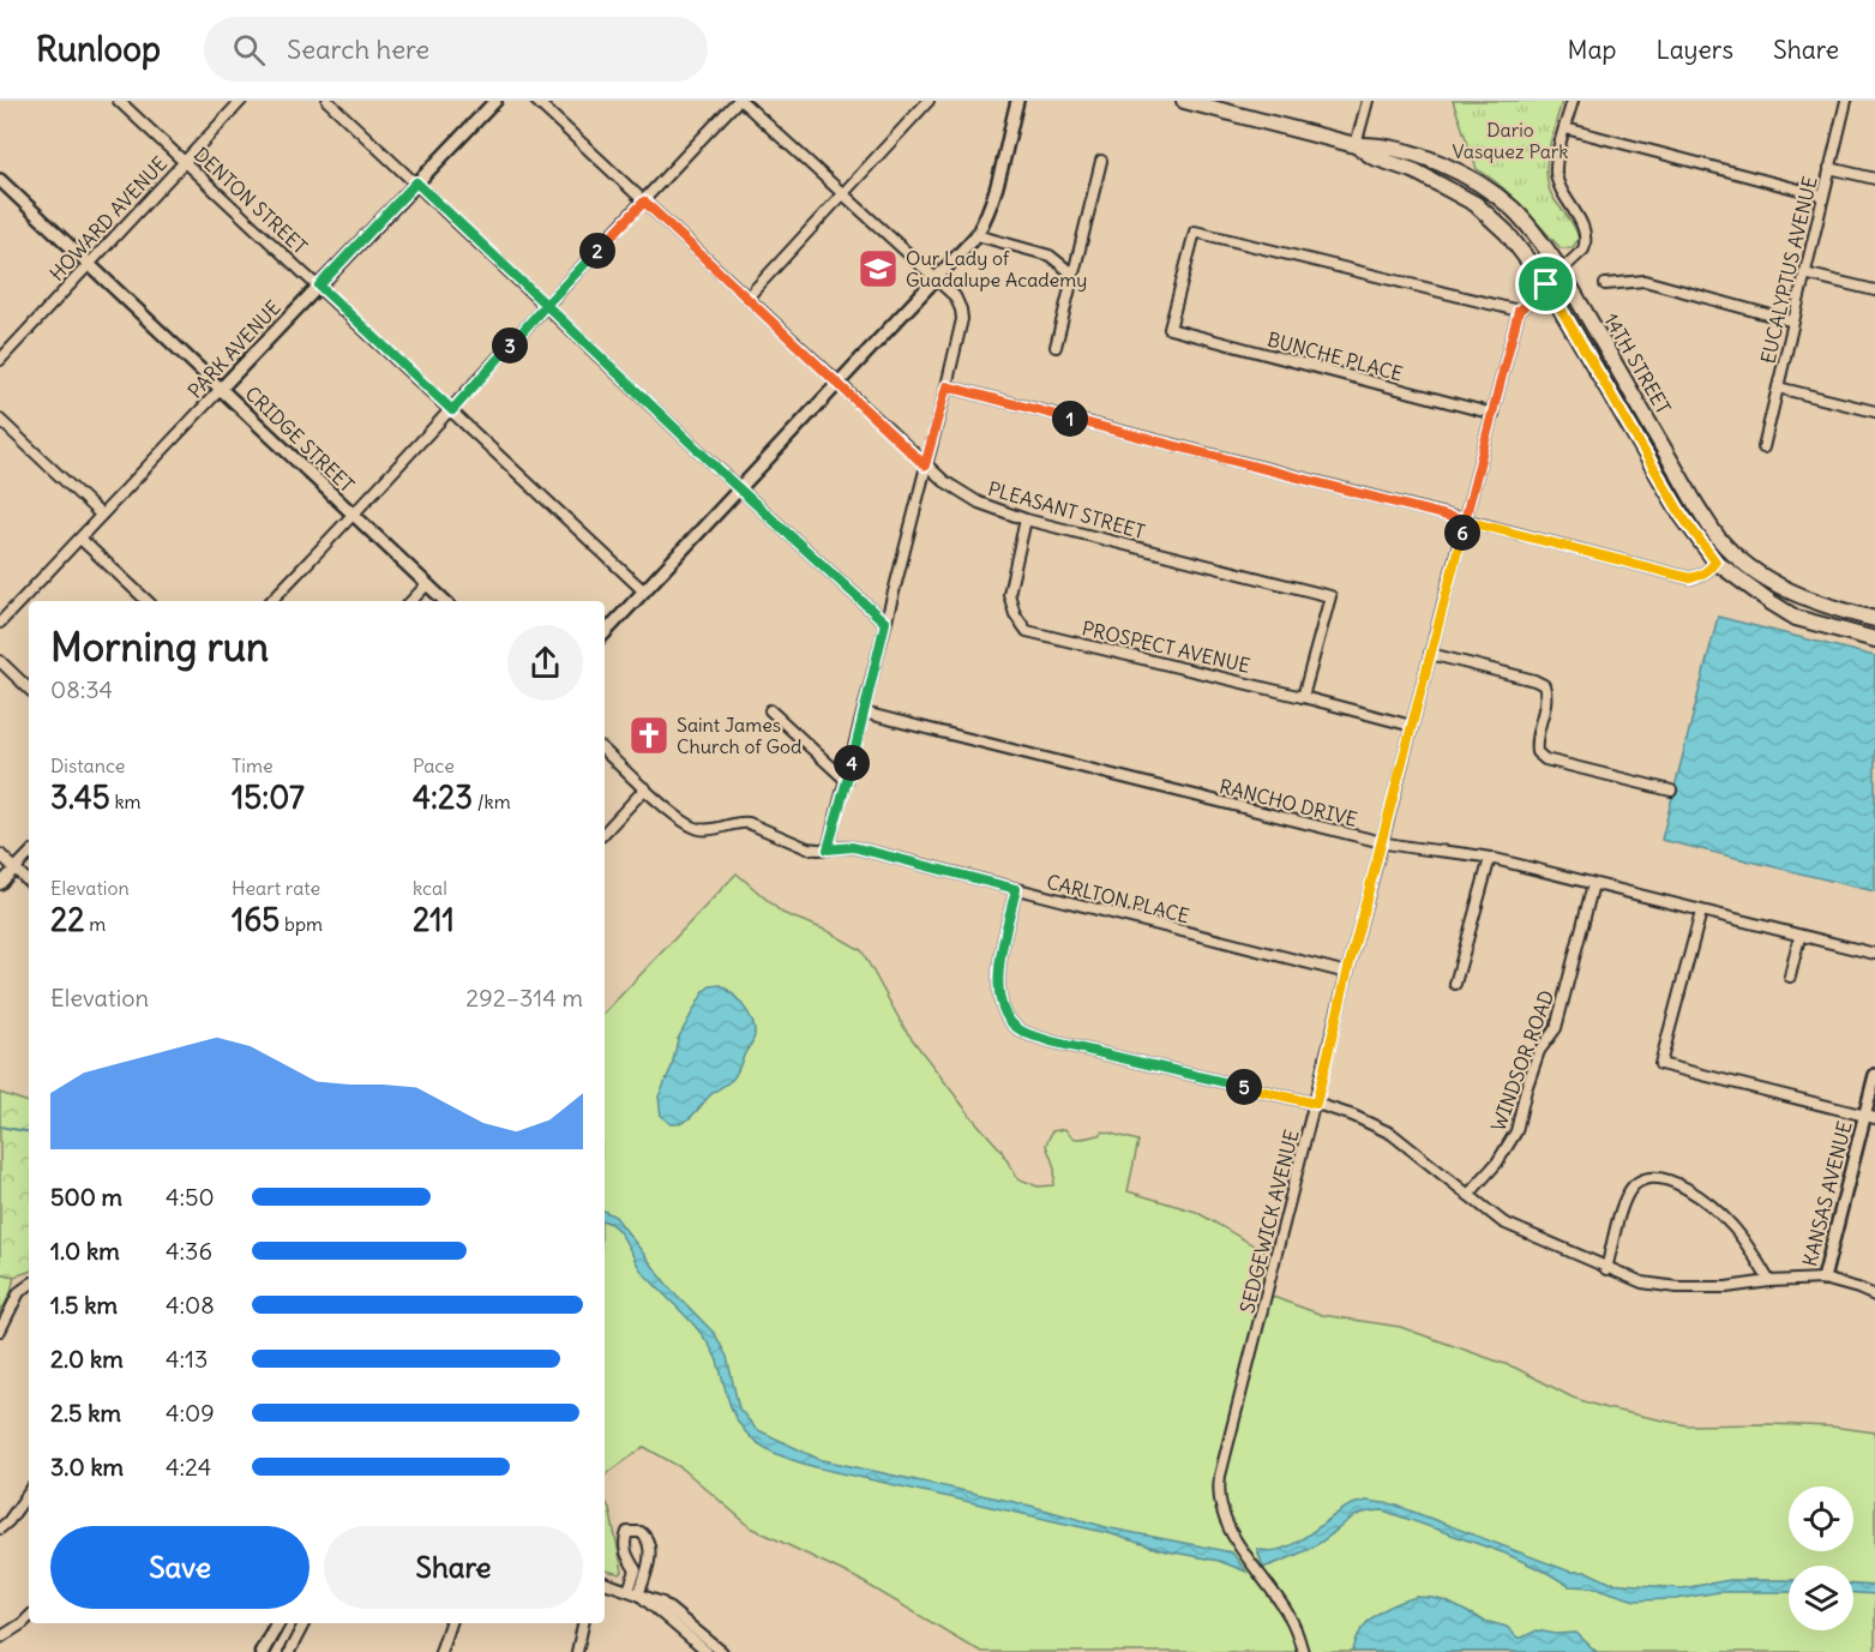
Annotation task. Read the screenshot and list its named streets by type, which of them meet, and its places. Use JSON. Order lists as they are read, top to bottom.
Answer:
{
  "streets": {
    "main road": ["14TH STREET"],
    "street": [
      "DENTON STREET",
      "HOWARD AVENUE",
      "EUCALYPTUS AVENUE",
      "PARK AVENUE",
      "BUNCHE PLACE",
      "CRIDGE STREET",
      "PLEASANT STREET",
      "PROSPECT AVENUE",
      "RANCHO DRIVE",
      "CARLTON PLACE",
      "WINDSOR ROAD",
      "KANSAS AVENUE",
      "SEDGEWICK AVENUE"
    ]
  },
  "crossings": [
    ["DENTON STREET", "HOWARD AVENUE"],
    ["DENTON STREET", "PARK AVENUE"],
    ["HOWARD AVENUE", "CRIDGE STREET"],
    ["PARK AVENUE", "CRIDGE STREET"],
    ["BUNCHE PLACE", "SEDGEWICK AVENUE"],
    ["PLEASANT STREET", "PROSPECT AVENUE"],
    ["PROSPECT AVENUE", "SEDGEWICK AVENUE"],
    ["RANCHO DRIVE", "WINDSOR ROAD"],
    ["RANCHO DRIVE", "SEDGEWICK AVENUE"],
    ["CARLTON PLACE", "SEDGEWICK AVENUE"]
  ],
  "parks": ["Dario Vasquez Park"],
  "places": {
    "school or university": ["Our Lady of Guadalupe Academy"],
    "church": ["Saint James Church of God"]
  },
  "page": {
    "header": "Runloop",
    "search": "Search here",
    "nav": ["Map", "Layers", "Share"],
    "pins": [
      "2",
      "3",
      "1",
      "6",
      "4",
      "5"
    ],
    "heading": ["Morning run", "08:34"],
    "stats": [
      ["Distance", "3.45 km"],
      ["Time", "15:07"],
      ["Pace", "4:23 /km"],
      ["Elevation", "22 m"],
      ["Heart rate", "165 bpm"],
      ["kcal", "211"]
    ],
    "chart": ["Elevation", "292–314 m"],
    "list": [
      {
        "name": "500 m",
        "note": "4:50"
      },
      {
        "name": "1.0 km",
        "note": "4:36"
      },
      {
        "name": "1.5 km",
        "note": "4:08"
      },
      {
        "name": "2.0 km",
        "note": "4:13"
      },
      {
        "name": "2.5 km",
        "note": "4:09"
      },
      {
        "name": "3.0 km",
        "note": "4:24"
      }
    ],
    "buttons": ["Save", "Share"]
  }
}
